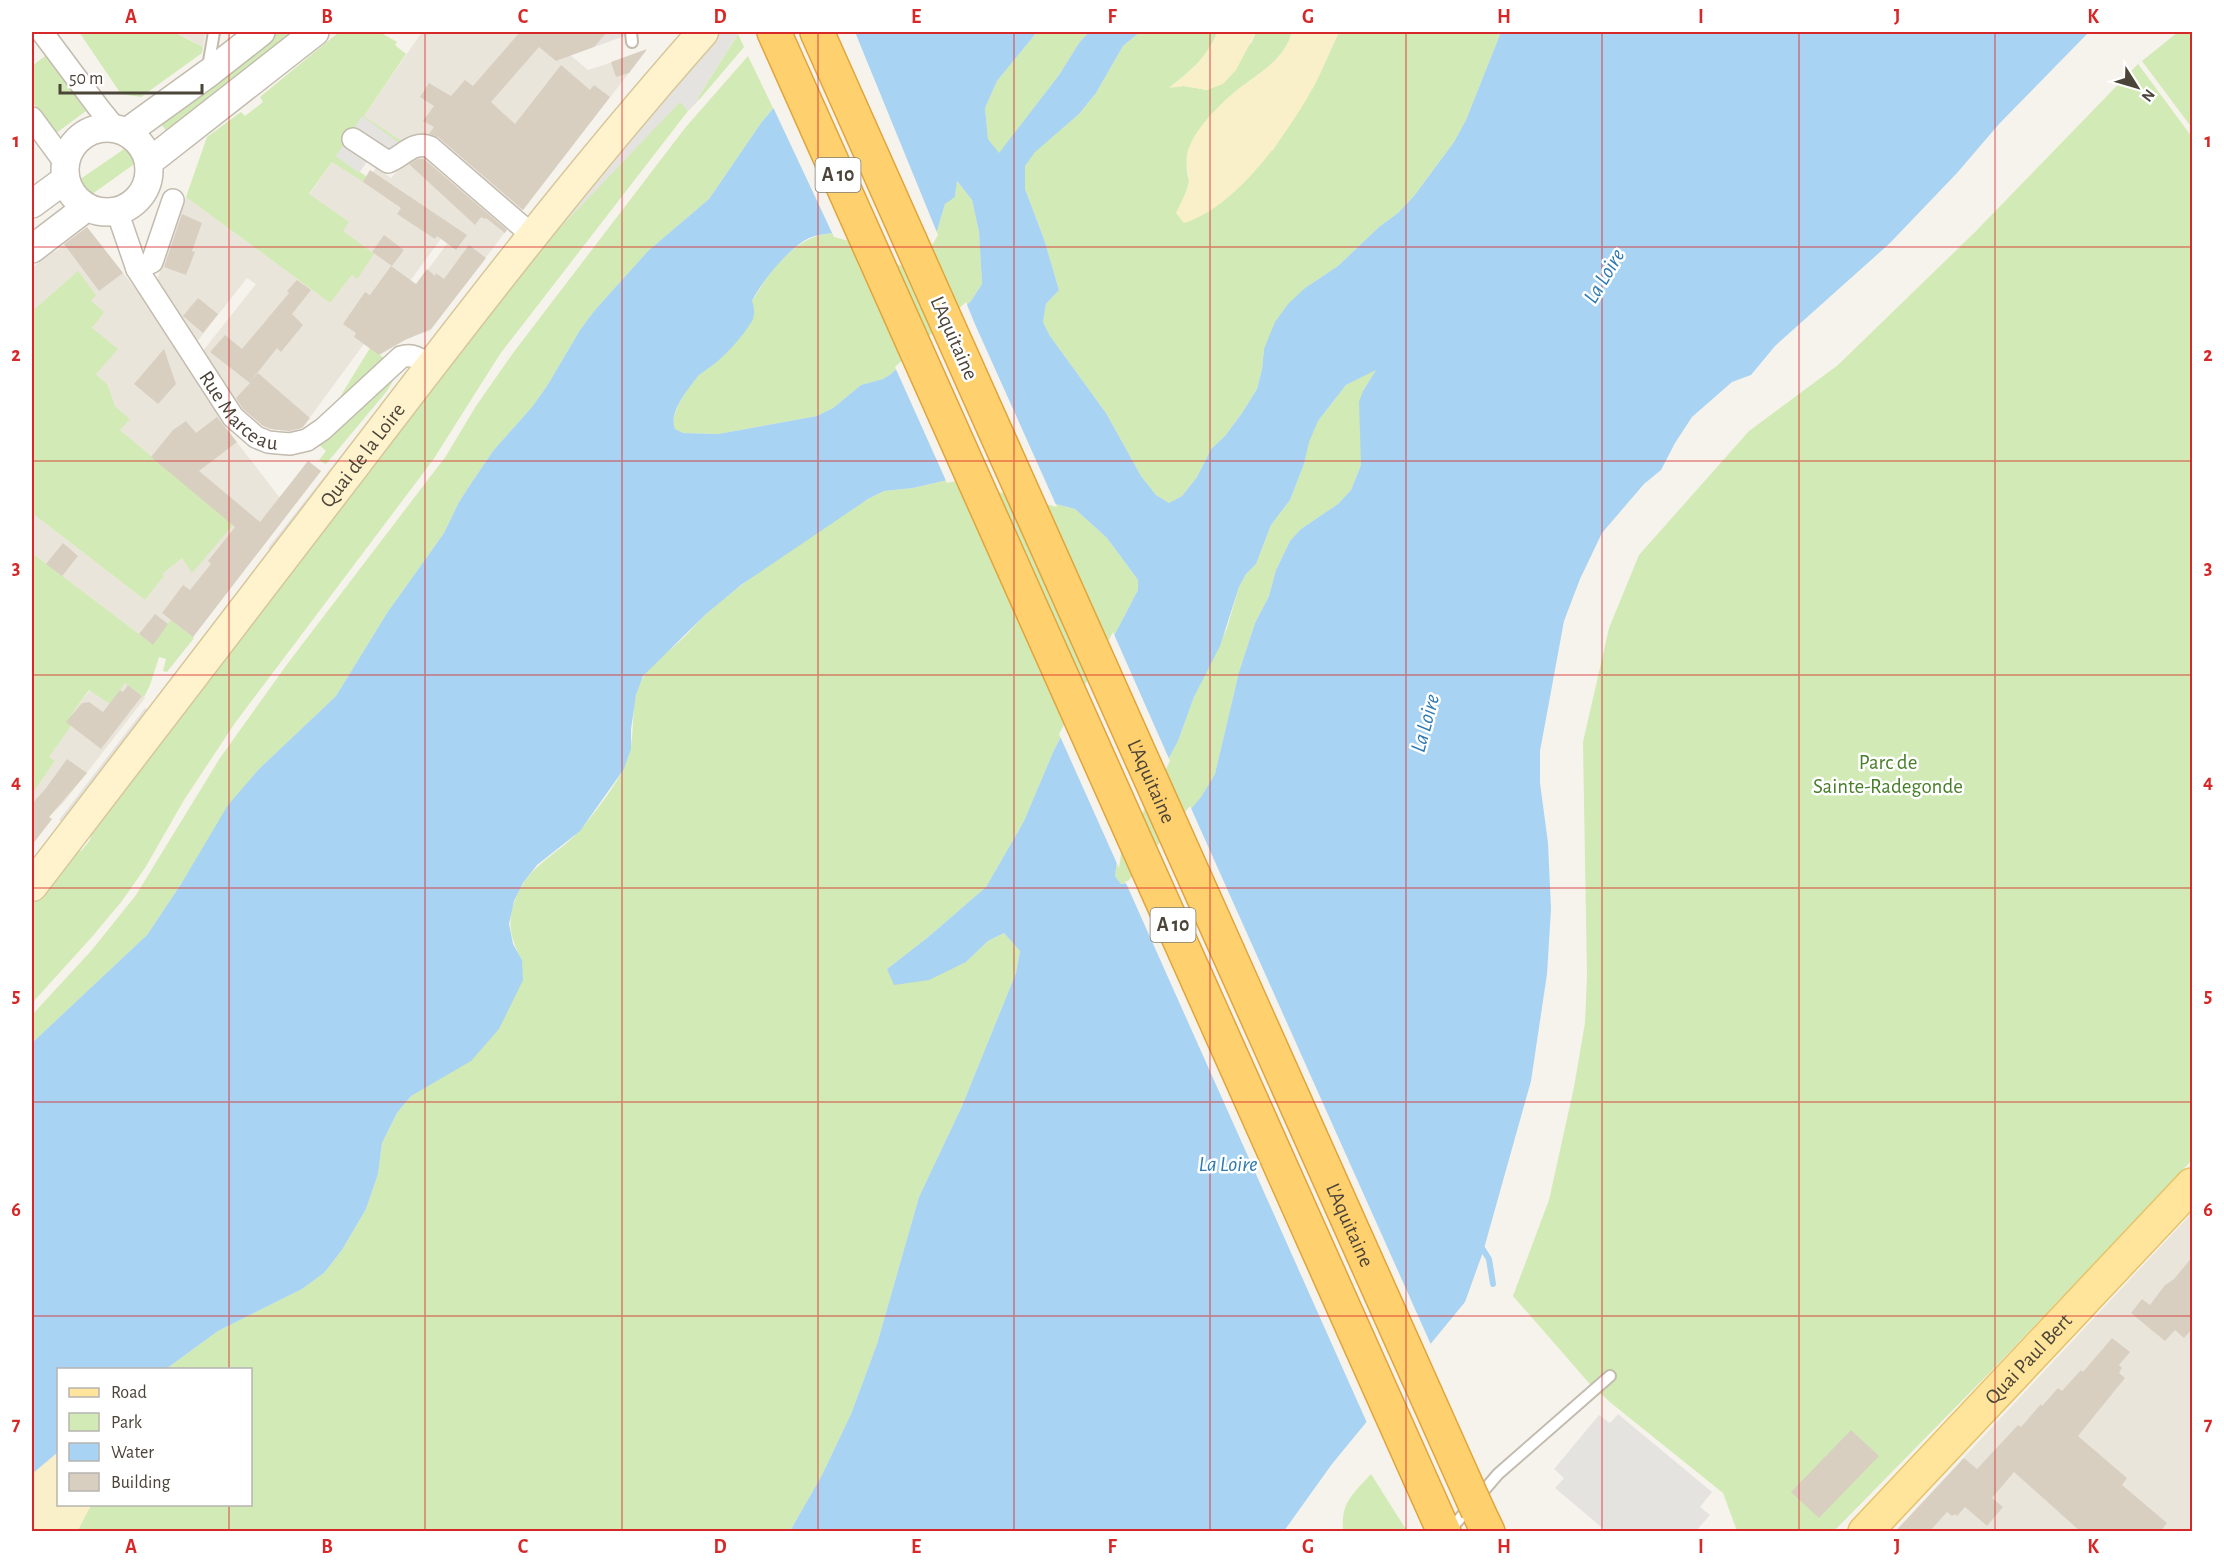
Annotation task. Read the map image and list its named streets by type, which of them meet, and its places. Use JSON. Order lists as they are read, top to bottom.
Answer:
{
  "streets": {
    "highway": ["A 10", "L'Aquitaine"],
    "main road": ["Quai de la Loire", "Quai Paul Bert"],
    "street": ["Rue Marceau"]
  },
  "crossings": [
    ["Rue Marceau", "Quai de la Loire"]
  ],
  "water": ["La Loire"],
  "parks": ["Parc de Sainte-Radegonde"],
  "legend": [
    "Road",
    "Park",
    "Water",
    "Building"
  ],
  "scale_bar": "50 m",
  "north": "bottom right",
  "grid": {
    "columns": [
      "A",
      "B",
      "C",
      "D",
      "E",
      "F",
      "G",
      "H",
      "I",
      "J",
      "K"
    ],
    "rows": [
      "1",
      "2",
      "3",
      "4",
      "5",
      "6",
      "7"
    ]
  }
}
